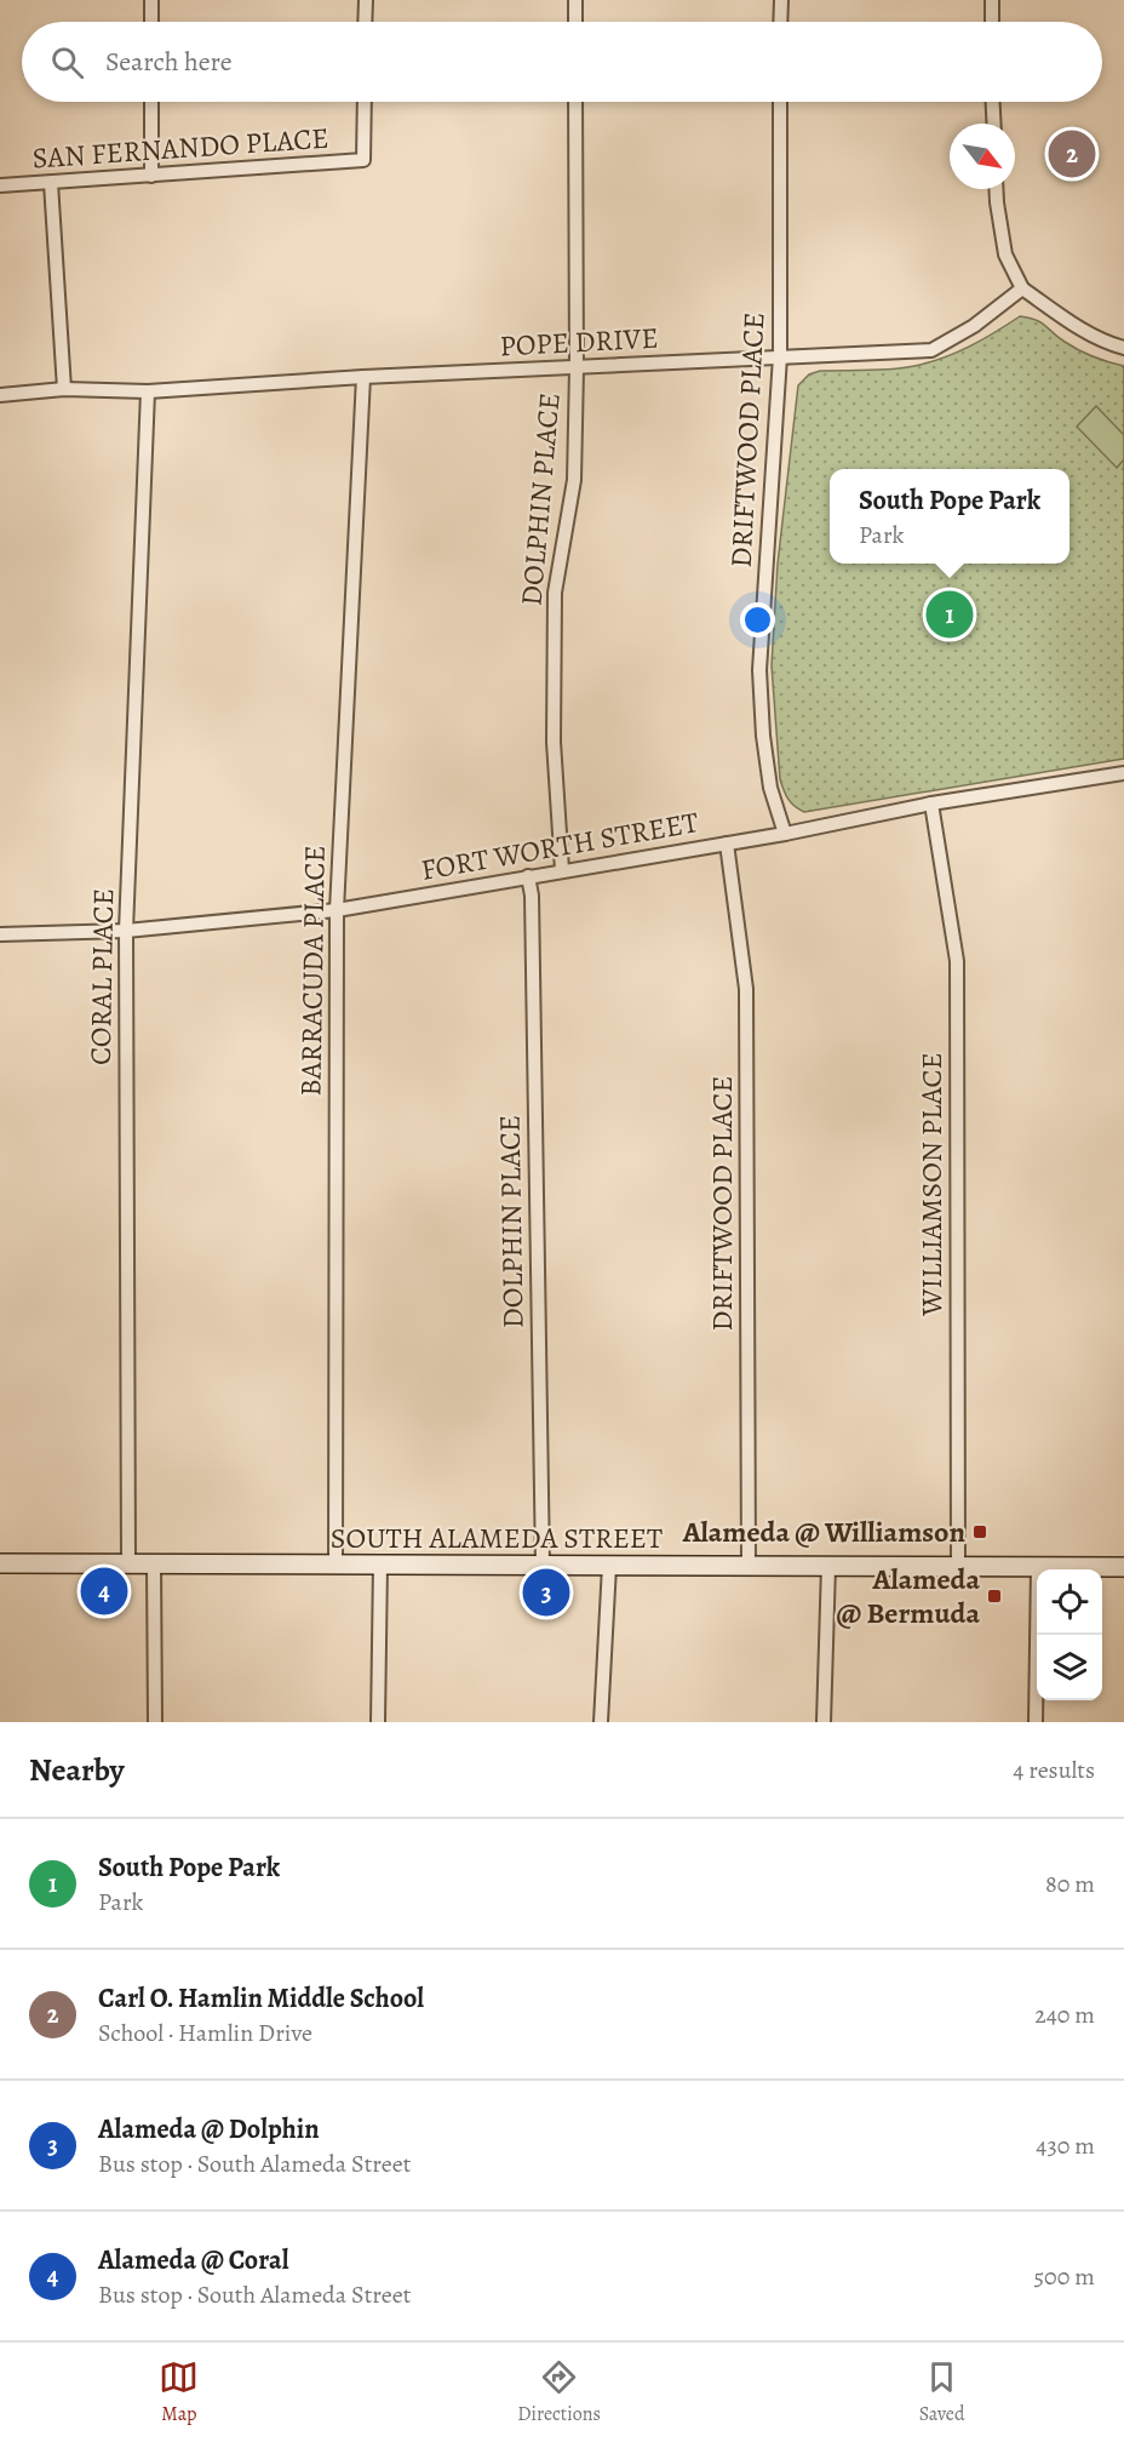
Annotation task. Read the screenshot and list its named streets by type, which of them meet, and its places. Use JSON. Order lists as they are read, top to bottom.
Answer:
{
  "streets": {
    "main road": ["SOUTH ALAMEDA STREET"],
    "street": [
      "SAN FERNANDO PLACE",
      "POPE DRIVE",
      "DRIFTWOOD PLACE",
      "DOLPHIN PLACE",
      "FORT WORTH STREET",
      "BARRACUDA PLACE",
      "CORAL PLACE",
      "WILLIAMSON PLACE"
    ]
  },
  "crossings": [
    ["POPE DRIVE", "DRIFTWOOD PLACE"],
    ["POPE DRIVE", "DOLPHIN PLACE"],
    ["POPE DRIVE", "BARRACUDA PLACE"],
    ["POPE DRIVE", "CORAL PLACE"],
    ["DRIFTWOOD PLACE", "FORT WORTH STREET"],
    ["DRIFTWOOD PLACE", "SOUTH ALAMEDA STREET"],
    ["DOLPHIN PLACE", "FORT WORTH STREET"],
    ["DOLPHIN PLACE", "SOUTH ALAMEDA STREET"],
    ["FORT WORTH STREET", "BARRACUDA PLACE"],
    ["FORT WORTH STREET", "CORAL PLACE"],
    ["FORT WORTH STREET", "WILLIAMSON PLACE"],
    ["BARRACUDA PLACE", "SOUTH ALAMEDA STREET"],
    ["CORAL PLACE", "SOUTH ALAMEDA STREET"],
    ["WILLIAMSON PLACE", "SOUTH ALAMEDA STREET"]
  ],
  "places": {
    "transit": ["Alameda @ Williamson", "Alameda @ Bermuda"]
  },
  "north": "bottom right",
  "page": {
    "search": "Search here",
    "pins": [
      "2",
      "1",
      "4",
      "3"
    ],
    "popup": ["South Pope Park", "Park"],
    "heading": ["Nearby", "4 results"],
    "list": [
      {
        "mark": "1",
        "name": "South Pope Park",
        "note": "Park",
        "value": "80 m"
      },
      {
        "mark": "2",
        "name": "Carl O. Hamlin Middle School",
        "note": "School · Hamlin Drive",
        "value": "240 m"
      },
      {
        "mark": "3",
        "name": "Alameda @ Dolphin",
        "note": "Bus stop · South Alameda Street",
        "value": "430 m"
      },
      {
        "mark": "4",
        "name": "Alameda @ Coral",
        "note": "Bus stop · South Alameda Street",
        "value": "500 m"
      }
    ],
    "nav": ["Map", "Directions", "Saved"]
  }
}
